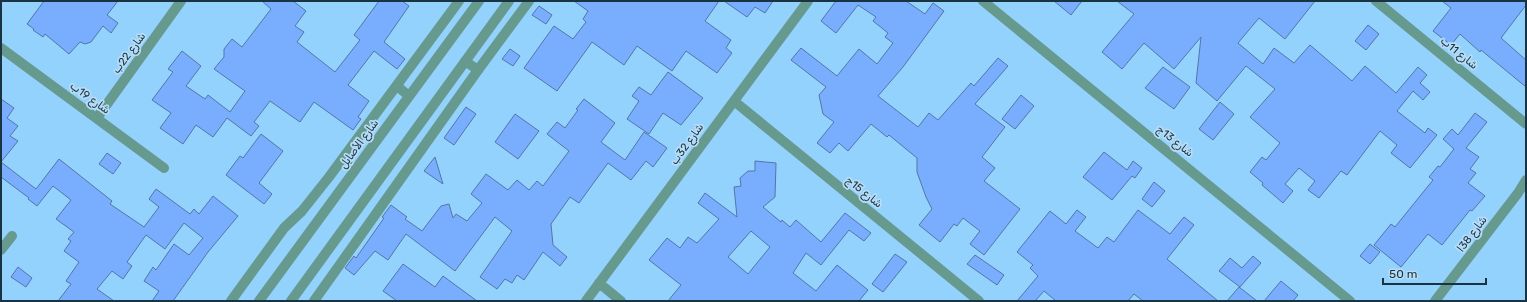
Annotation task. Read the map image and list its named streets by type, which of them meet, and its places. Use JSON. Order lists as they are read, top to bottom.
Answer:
{
  "streets": {
    "street": [
      "شارع 22ب",
      "شارع 11ب",
      "شارع 19ب",
      "شارع 13ج",
      "شارع الأصايل",
      "شارع 32ب",
      "شارع 15ج",
      "شارع 38ا"
    ]
  },
  "crossings": [
    ["شارع 22ب", "شارع 19ب"],
    ["شارع 32ب", "شارع 15ج"]
  ],
  "scale_bar": "50 m"
}
